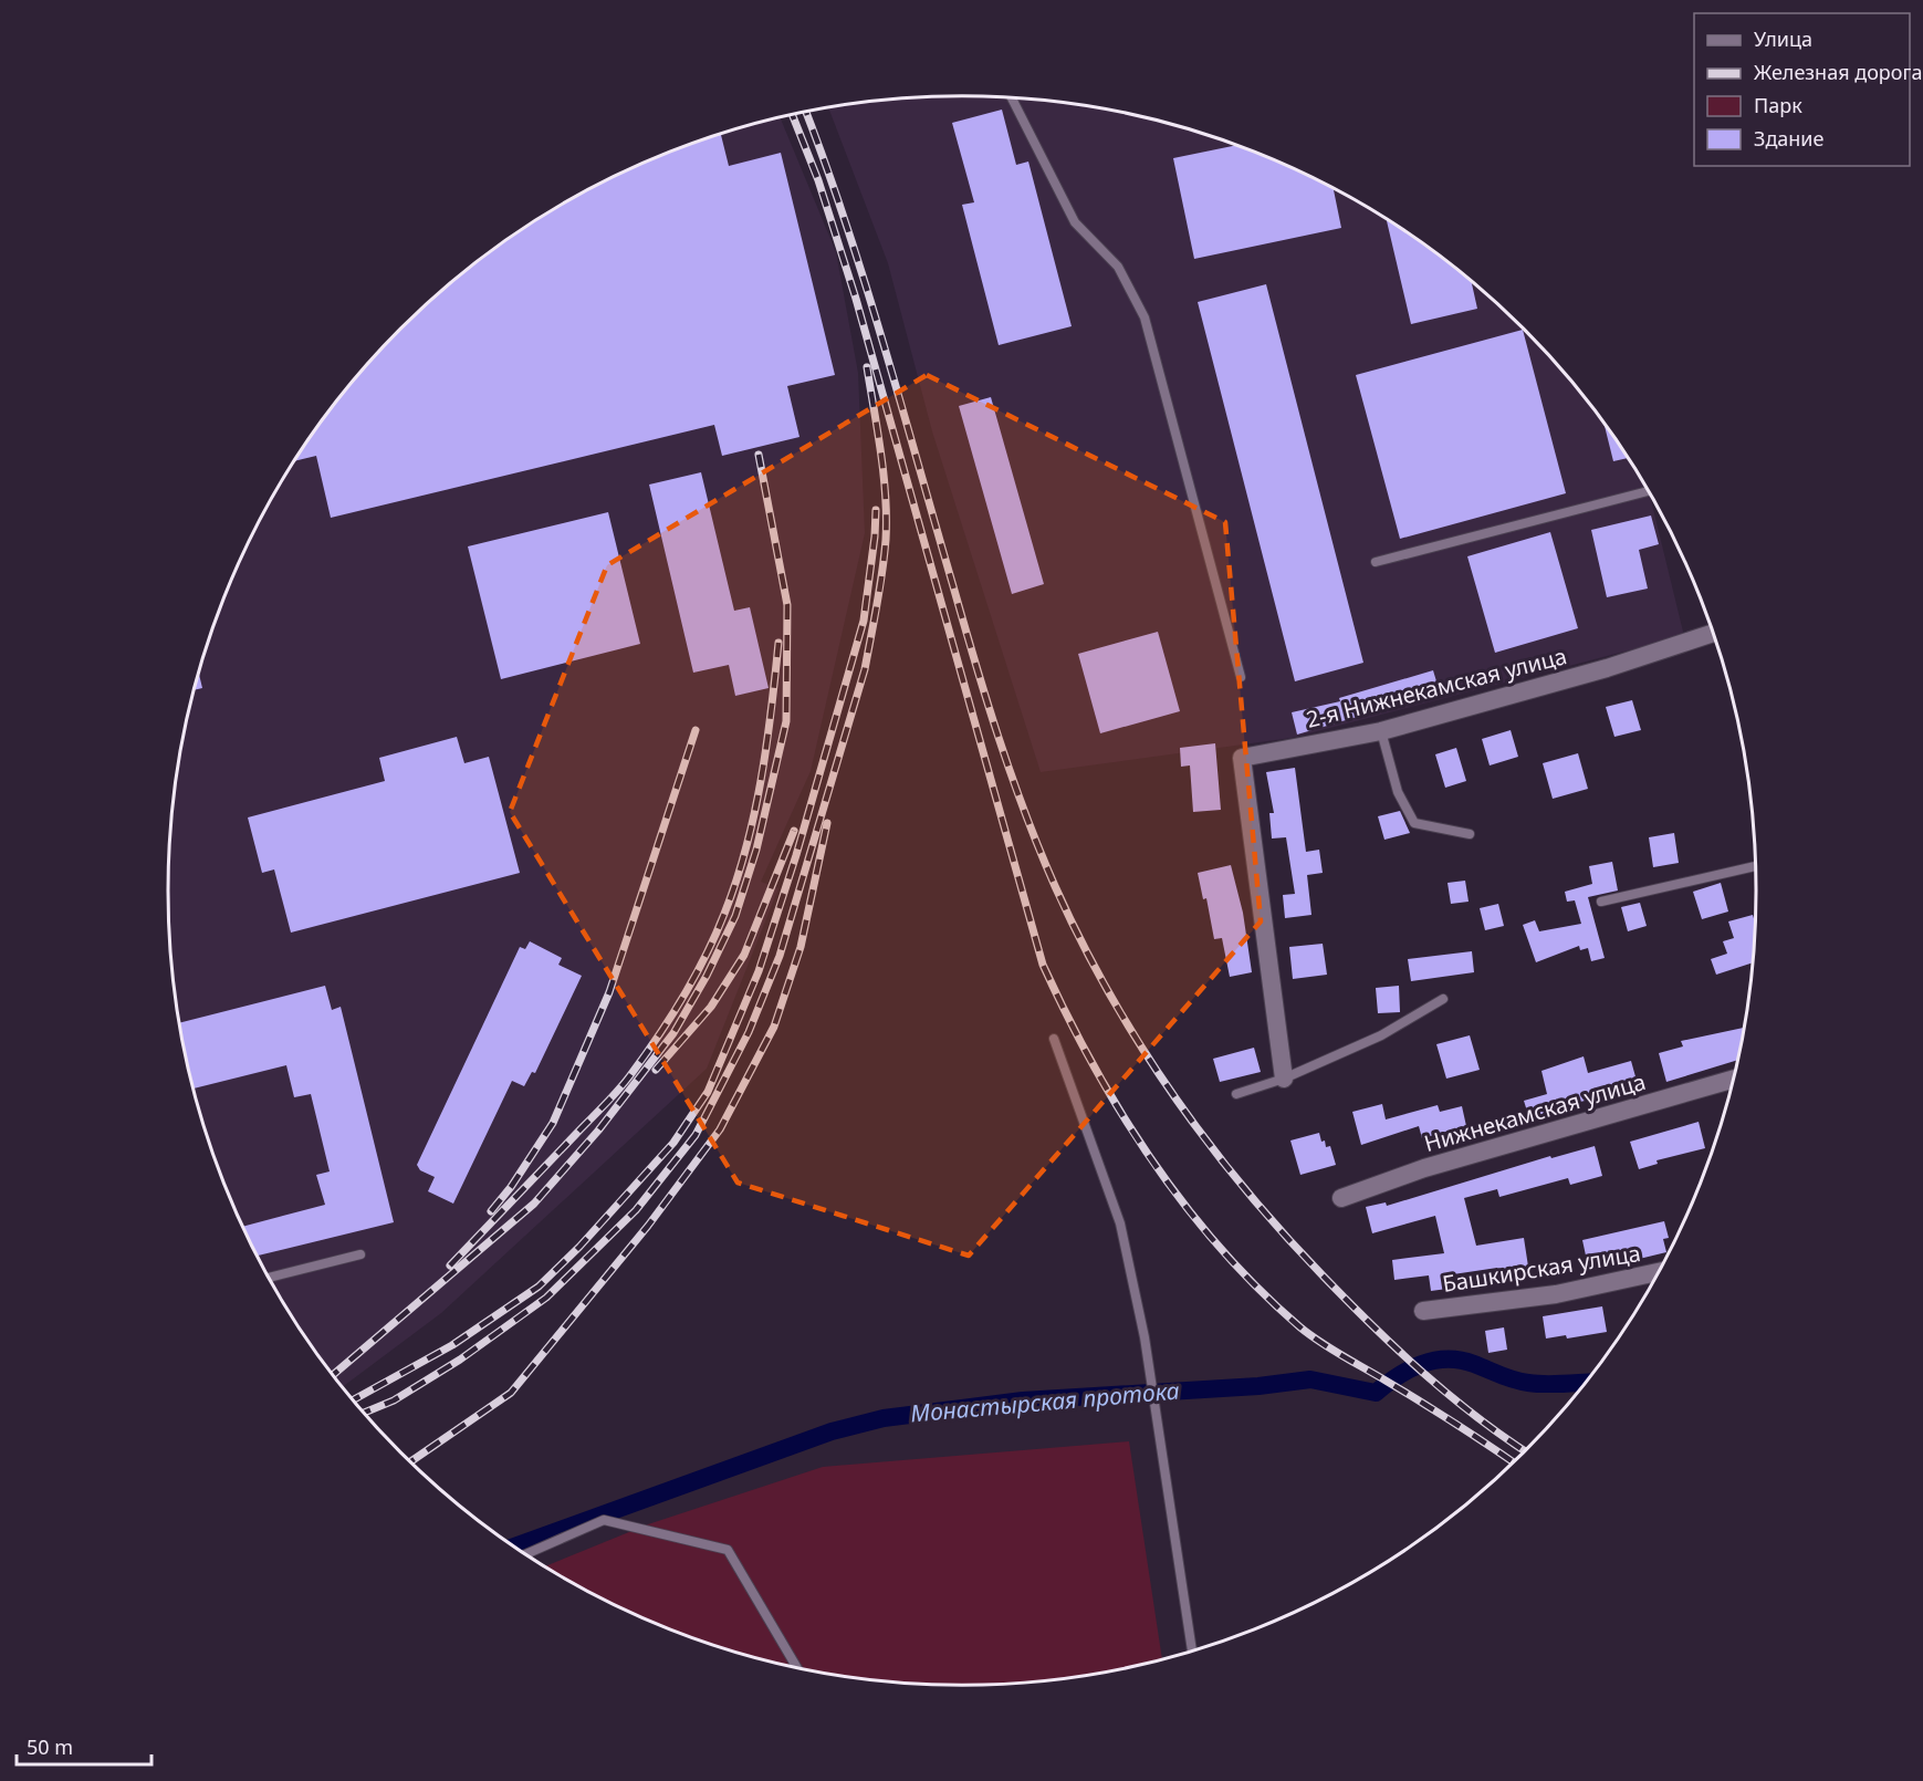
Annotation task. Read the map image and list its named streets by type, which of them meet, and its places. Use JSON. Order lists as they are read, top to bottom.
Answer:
{
  "streets": {
    "street": ["2-я Нижнекамская улица", "Нижнекамская улица", "Башкирская улица"]
  },
  "water": ["Монастырская протока"],
  "legend": [
    "Улица",
    "Железная дорога",
    "Парк",
    "Здание"
  ],
  "scale_bar": "50 m"
}
